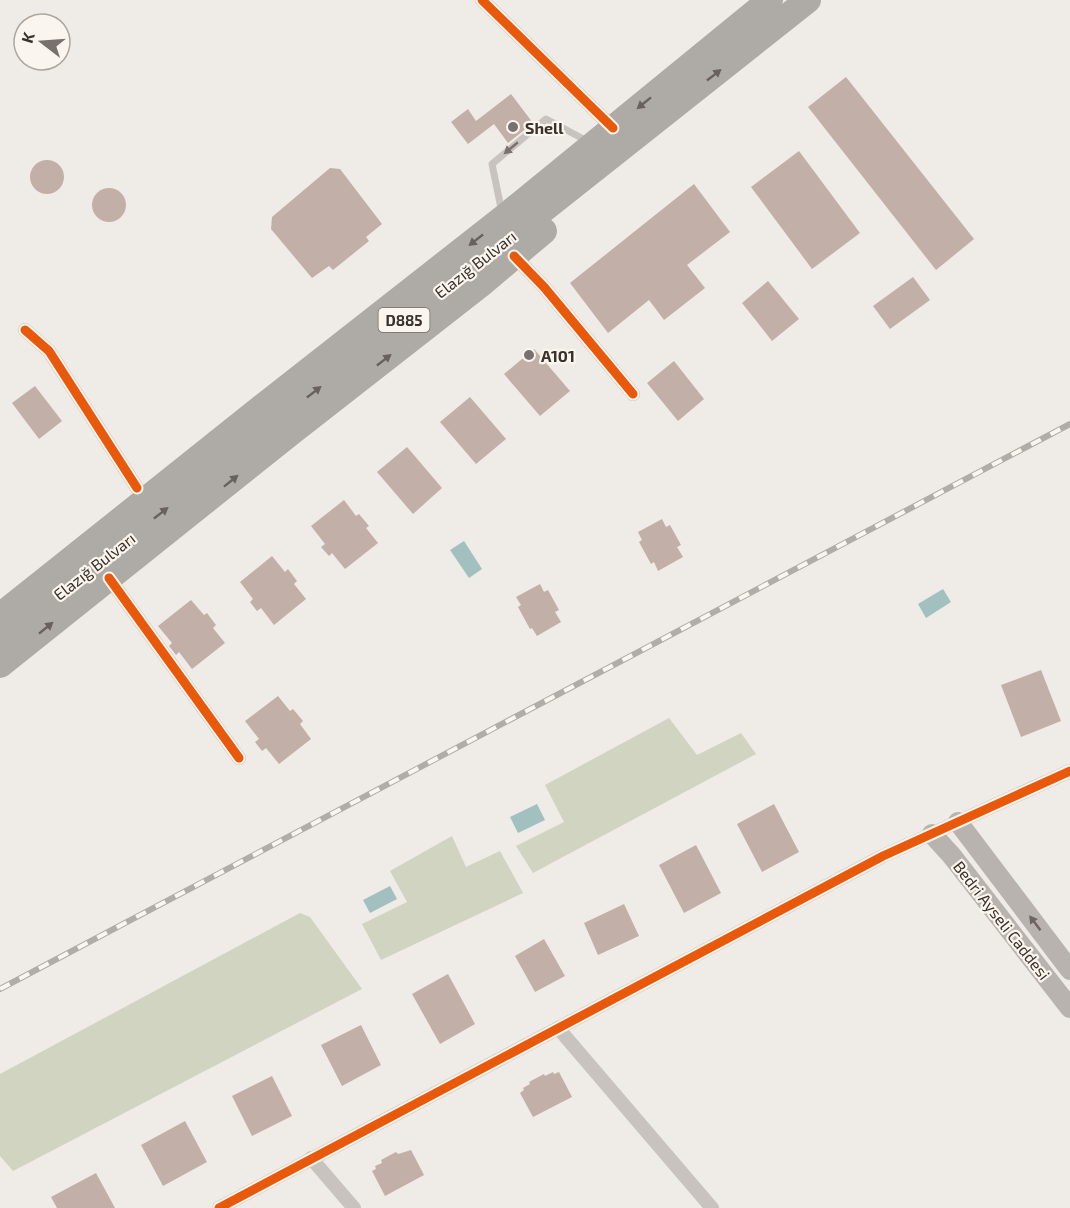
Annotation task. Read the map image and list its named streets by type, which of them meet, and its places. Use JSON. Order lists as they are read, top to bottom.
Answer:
{
  "streets": {
    "highway": ["Elazığ Bulvarı", "D885"],
    "main road": ["Bedri Ayseli Caddesi"]
  },
  "places": ["Shell", "A101"],
  "north": "left"
}
